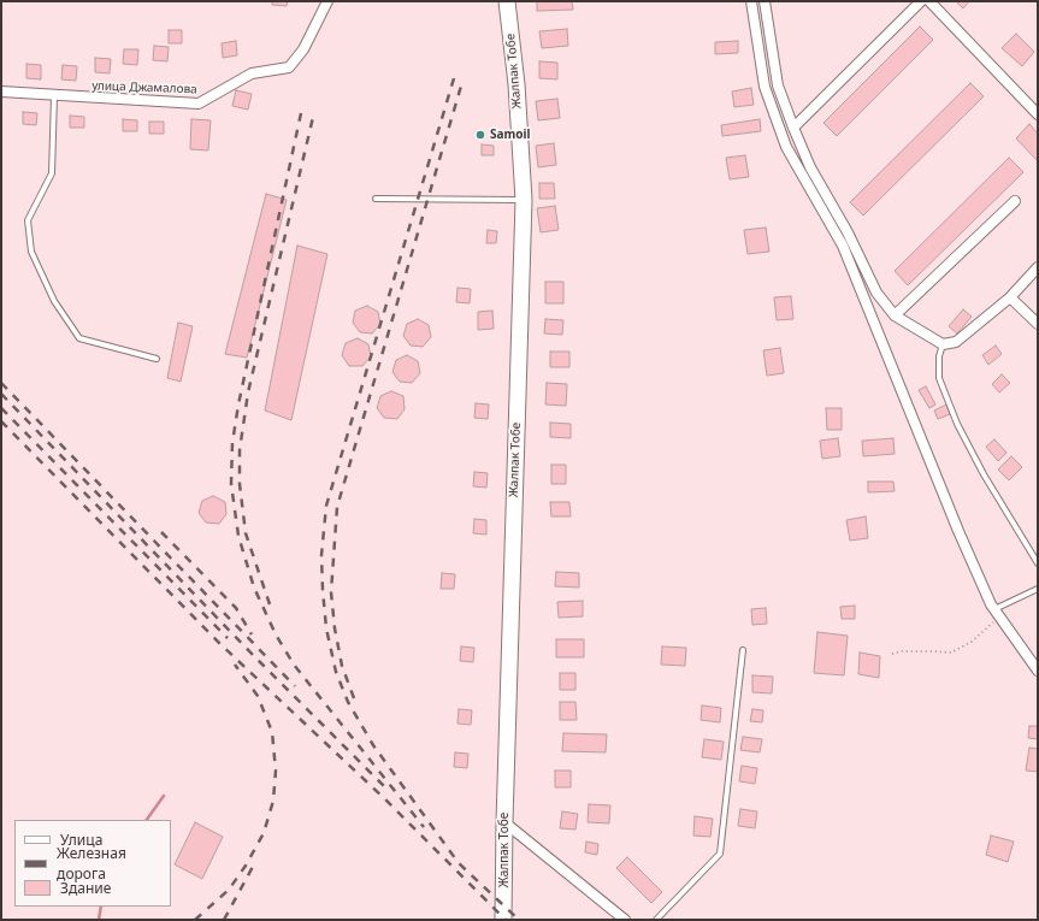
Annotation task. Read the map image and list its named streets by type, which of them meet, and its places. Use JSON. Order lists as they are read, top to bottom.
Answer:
{
  "streets": {
    "main road": ["Жалпак Тобе"],
    "street": ["улица Джамалова"]
  },
  "places": ["Samoil"],
  "legend": ["Улица", "Железная дорога", "Здание"]
}
